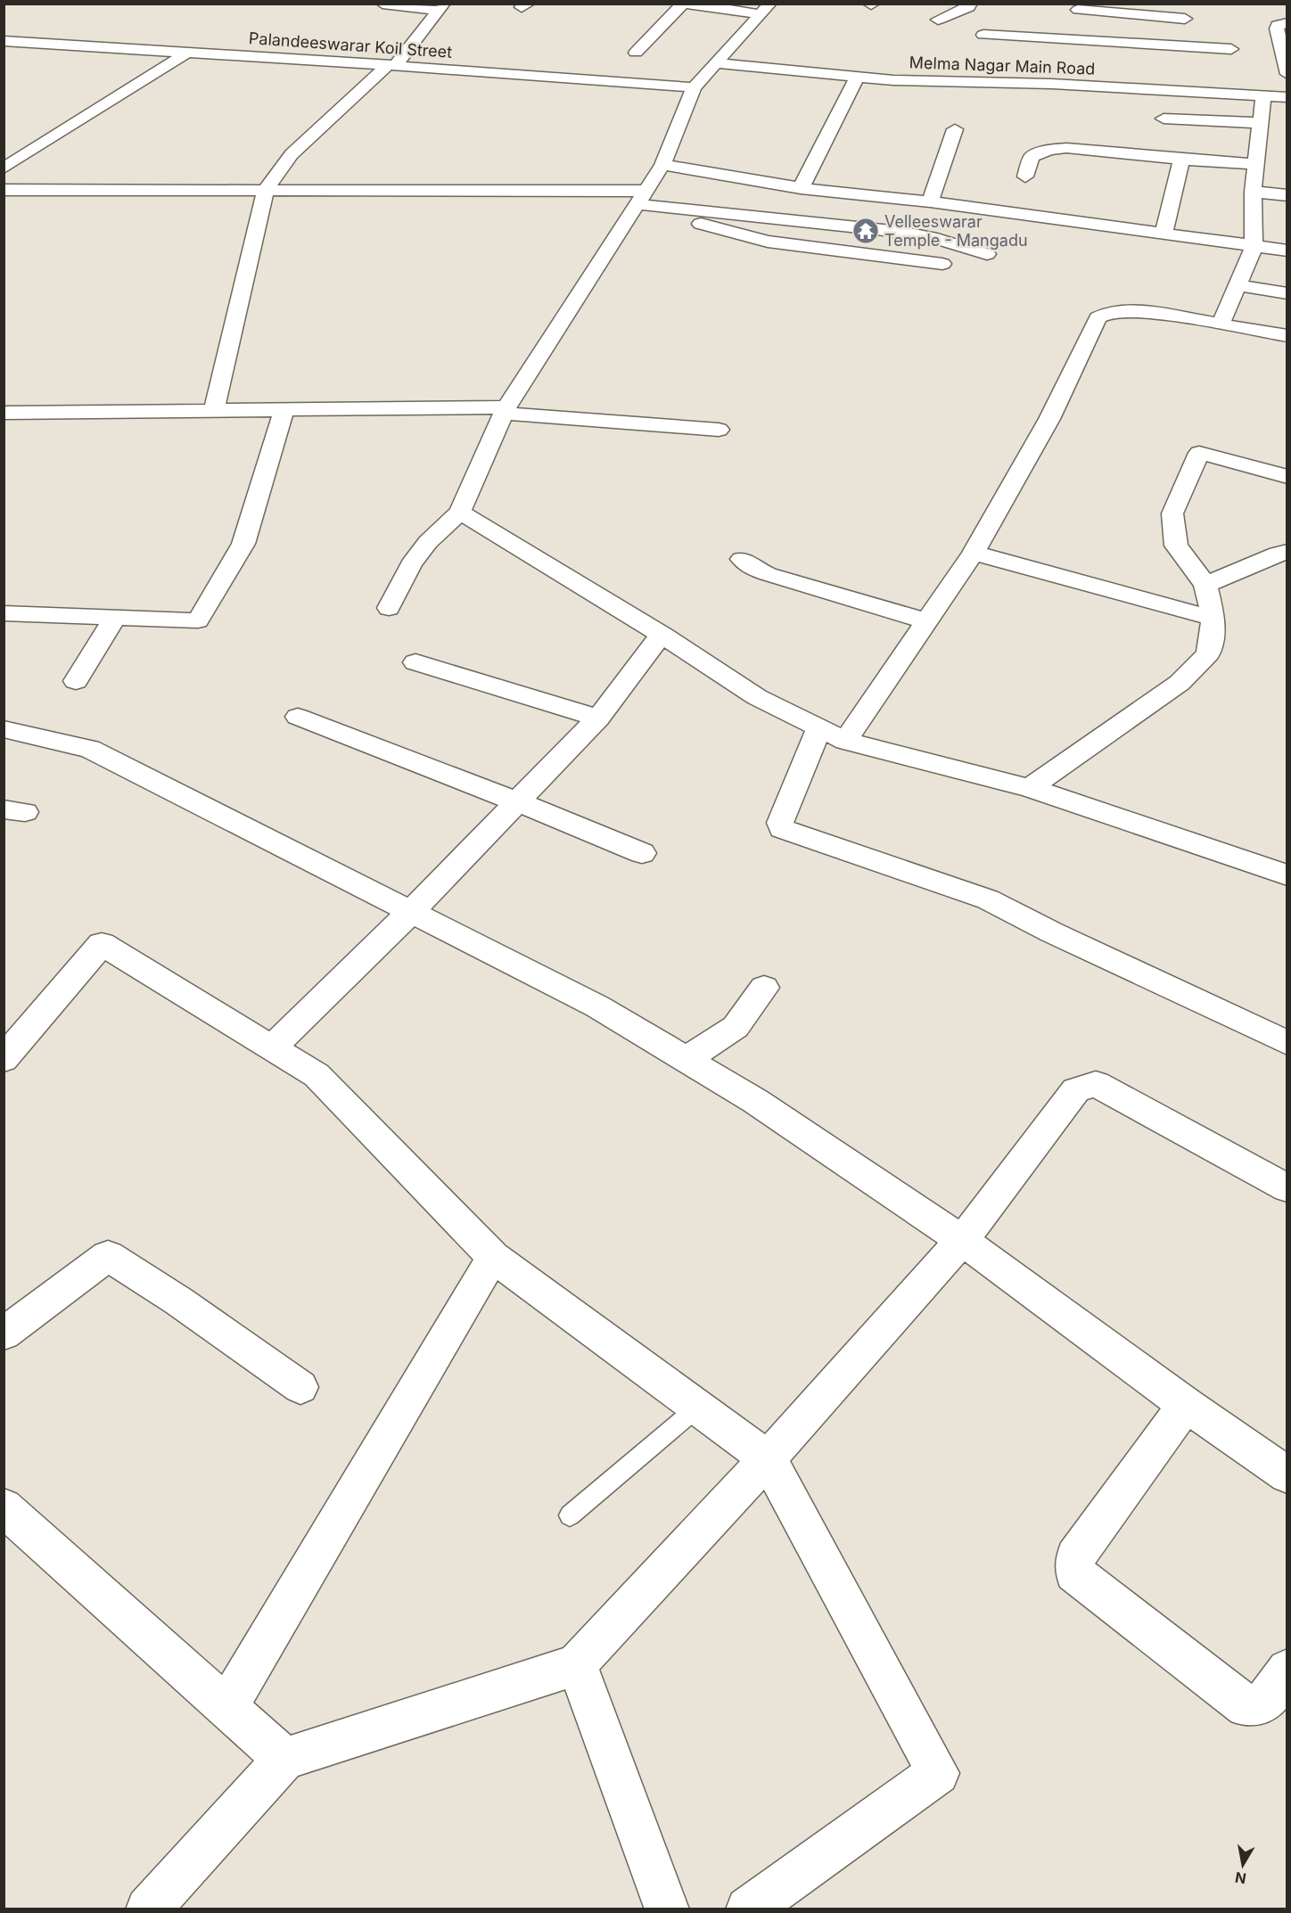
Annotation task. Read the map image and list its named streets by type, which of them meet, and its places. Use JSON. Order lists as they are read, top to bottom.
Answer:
{
  "streets": {
    "street": ["Palandeeswarar Koil Street", "Melma Nagar Main Road"]
  },
  "places": {
    "temple": ["Velleeswarar Temple - Mangadu"]
  },
  "north": "bottom"
}
